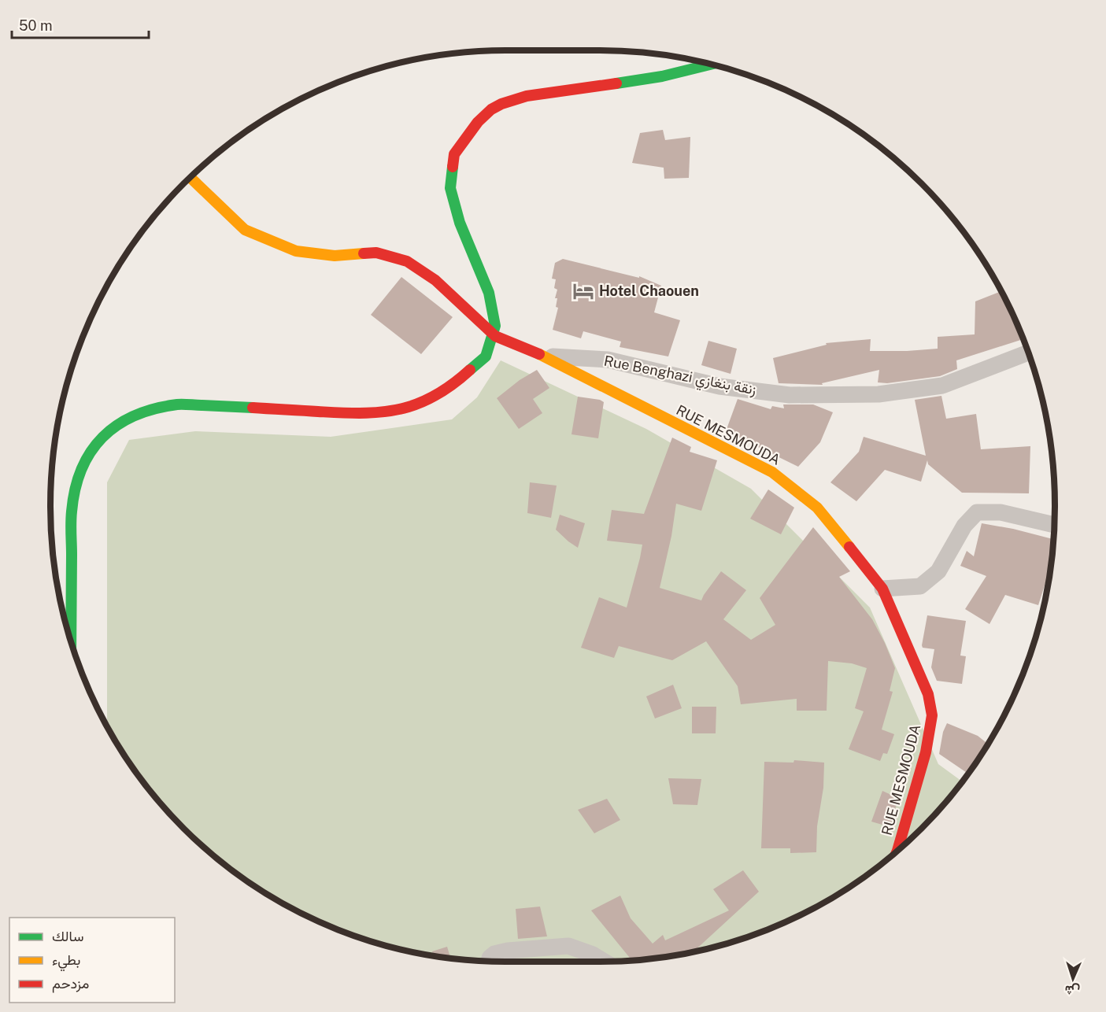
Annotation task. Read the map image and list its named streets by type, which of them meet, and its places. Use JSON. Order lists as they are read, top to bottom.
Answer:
{
  "streets": {
    "main road": ["RUE MESMOUDA"],
    "street": ["Rue Benghazi زنقة بنغازي"]
  },
  "crossings": [
    ["Rue Benghazi زنقة بنغازي", "RUE MESMOUDA"]
  ],
  "places": {
    "hotel": ["Hotel Chaouen"]
  },
  "legend": ["سالك", "بطيء", "مزدحم"],
  "scale_bar": "50 m",
  "north": "bottom"
}
